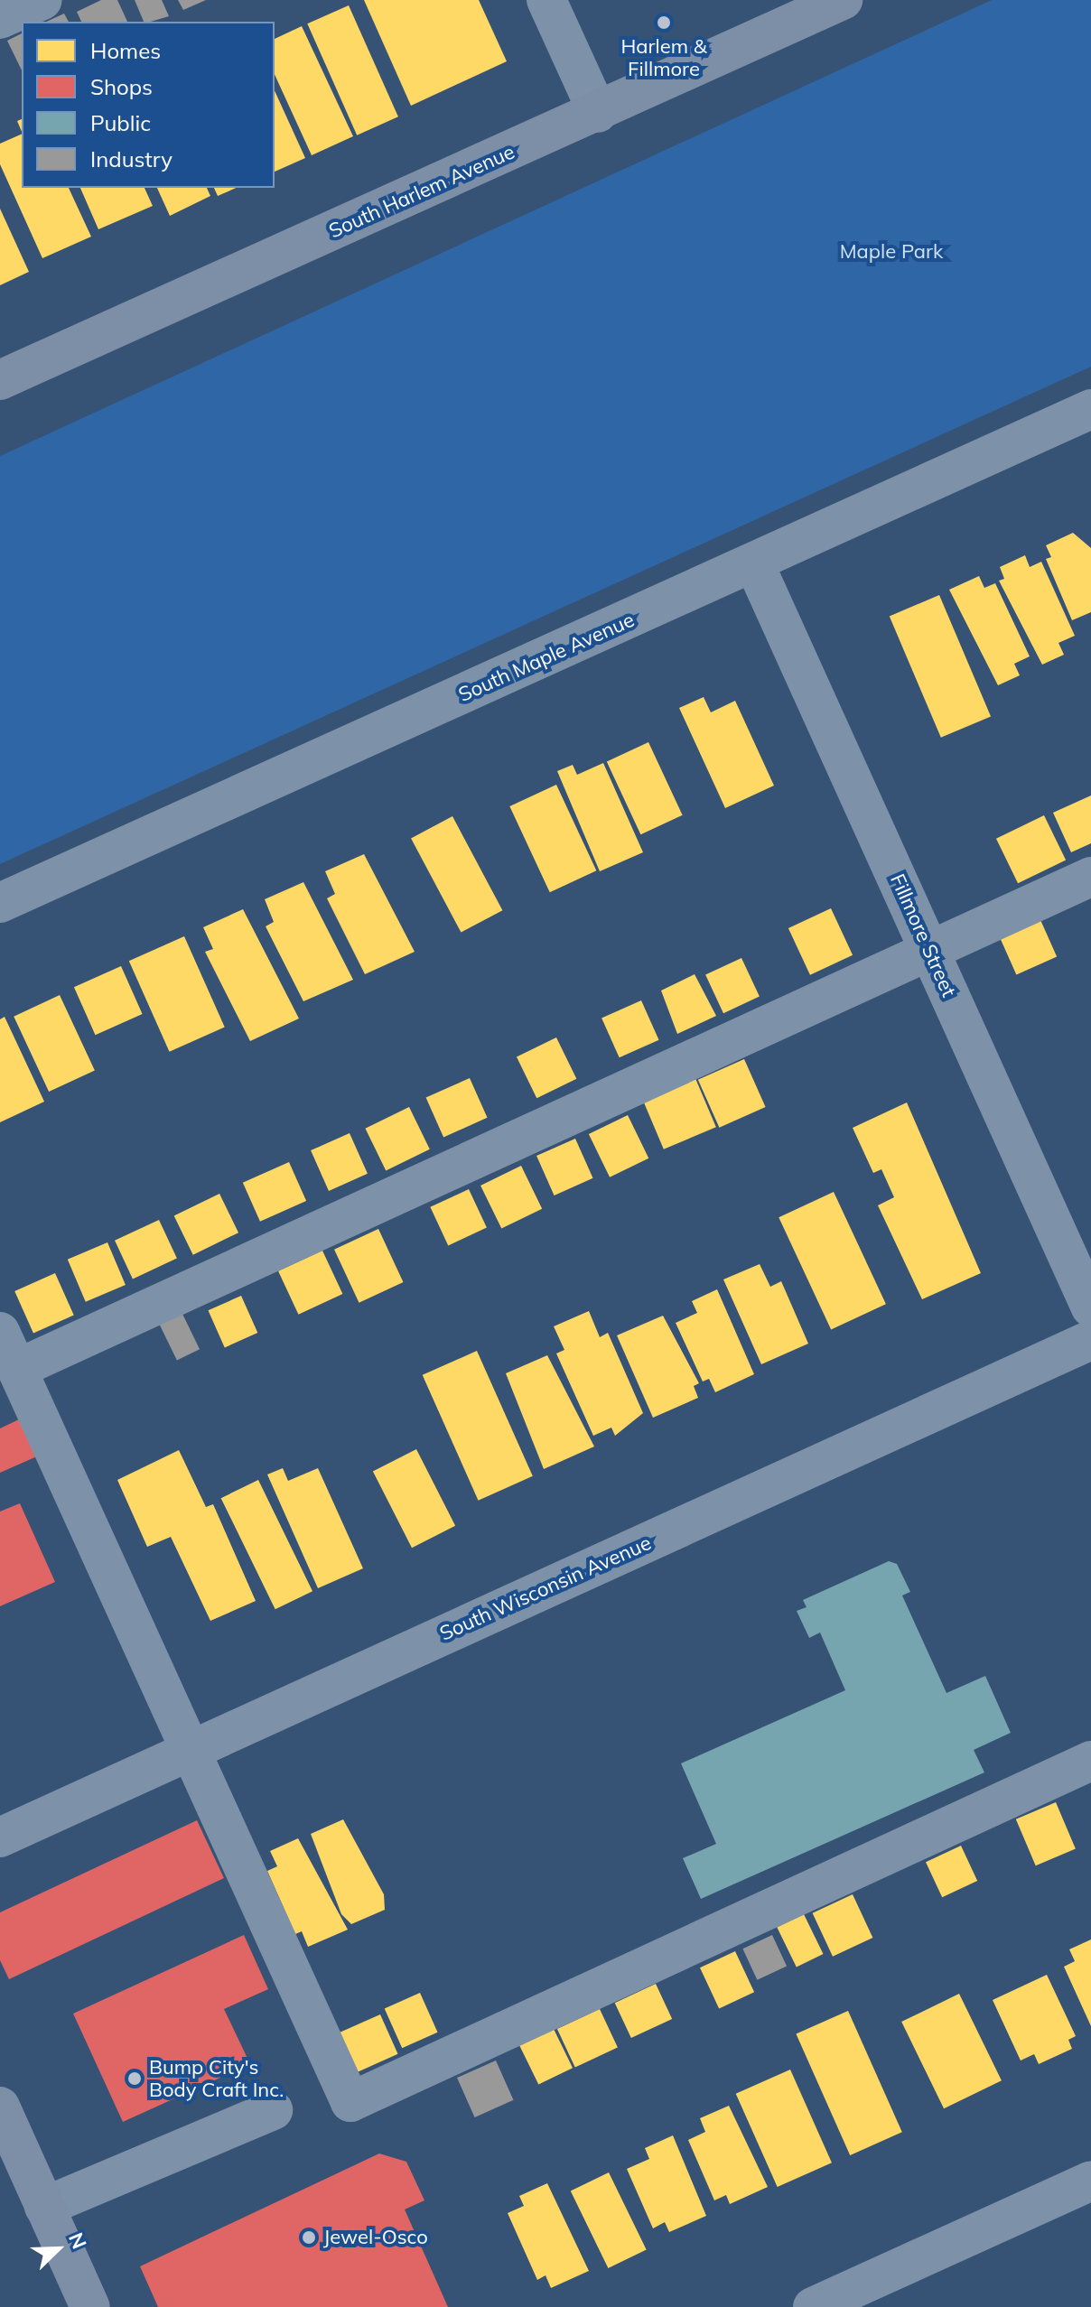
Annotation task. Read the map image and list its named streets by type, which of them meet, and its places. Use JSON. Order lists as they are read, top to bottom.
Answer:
{
  "streets": {
    "main road": ["South Harlem Avenue"],
    "street": ["South Maple Avenue", "Fillmore Street", "South Wisconsin Avenue"]
  },
  "crossings": [
    ["South Maple Avenue", "Fillmore Street"]
  ],
  "parks": ["Maple Park"],
  "places": ["Harlem & Fillmore", "Bump City's Body Craft Inc.", "Jewel-Osco"],
  "legend": [
    "Homes",
    "Shops",
    "Public",
    "Industry"
  ],
  "north": "top right"
}
